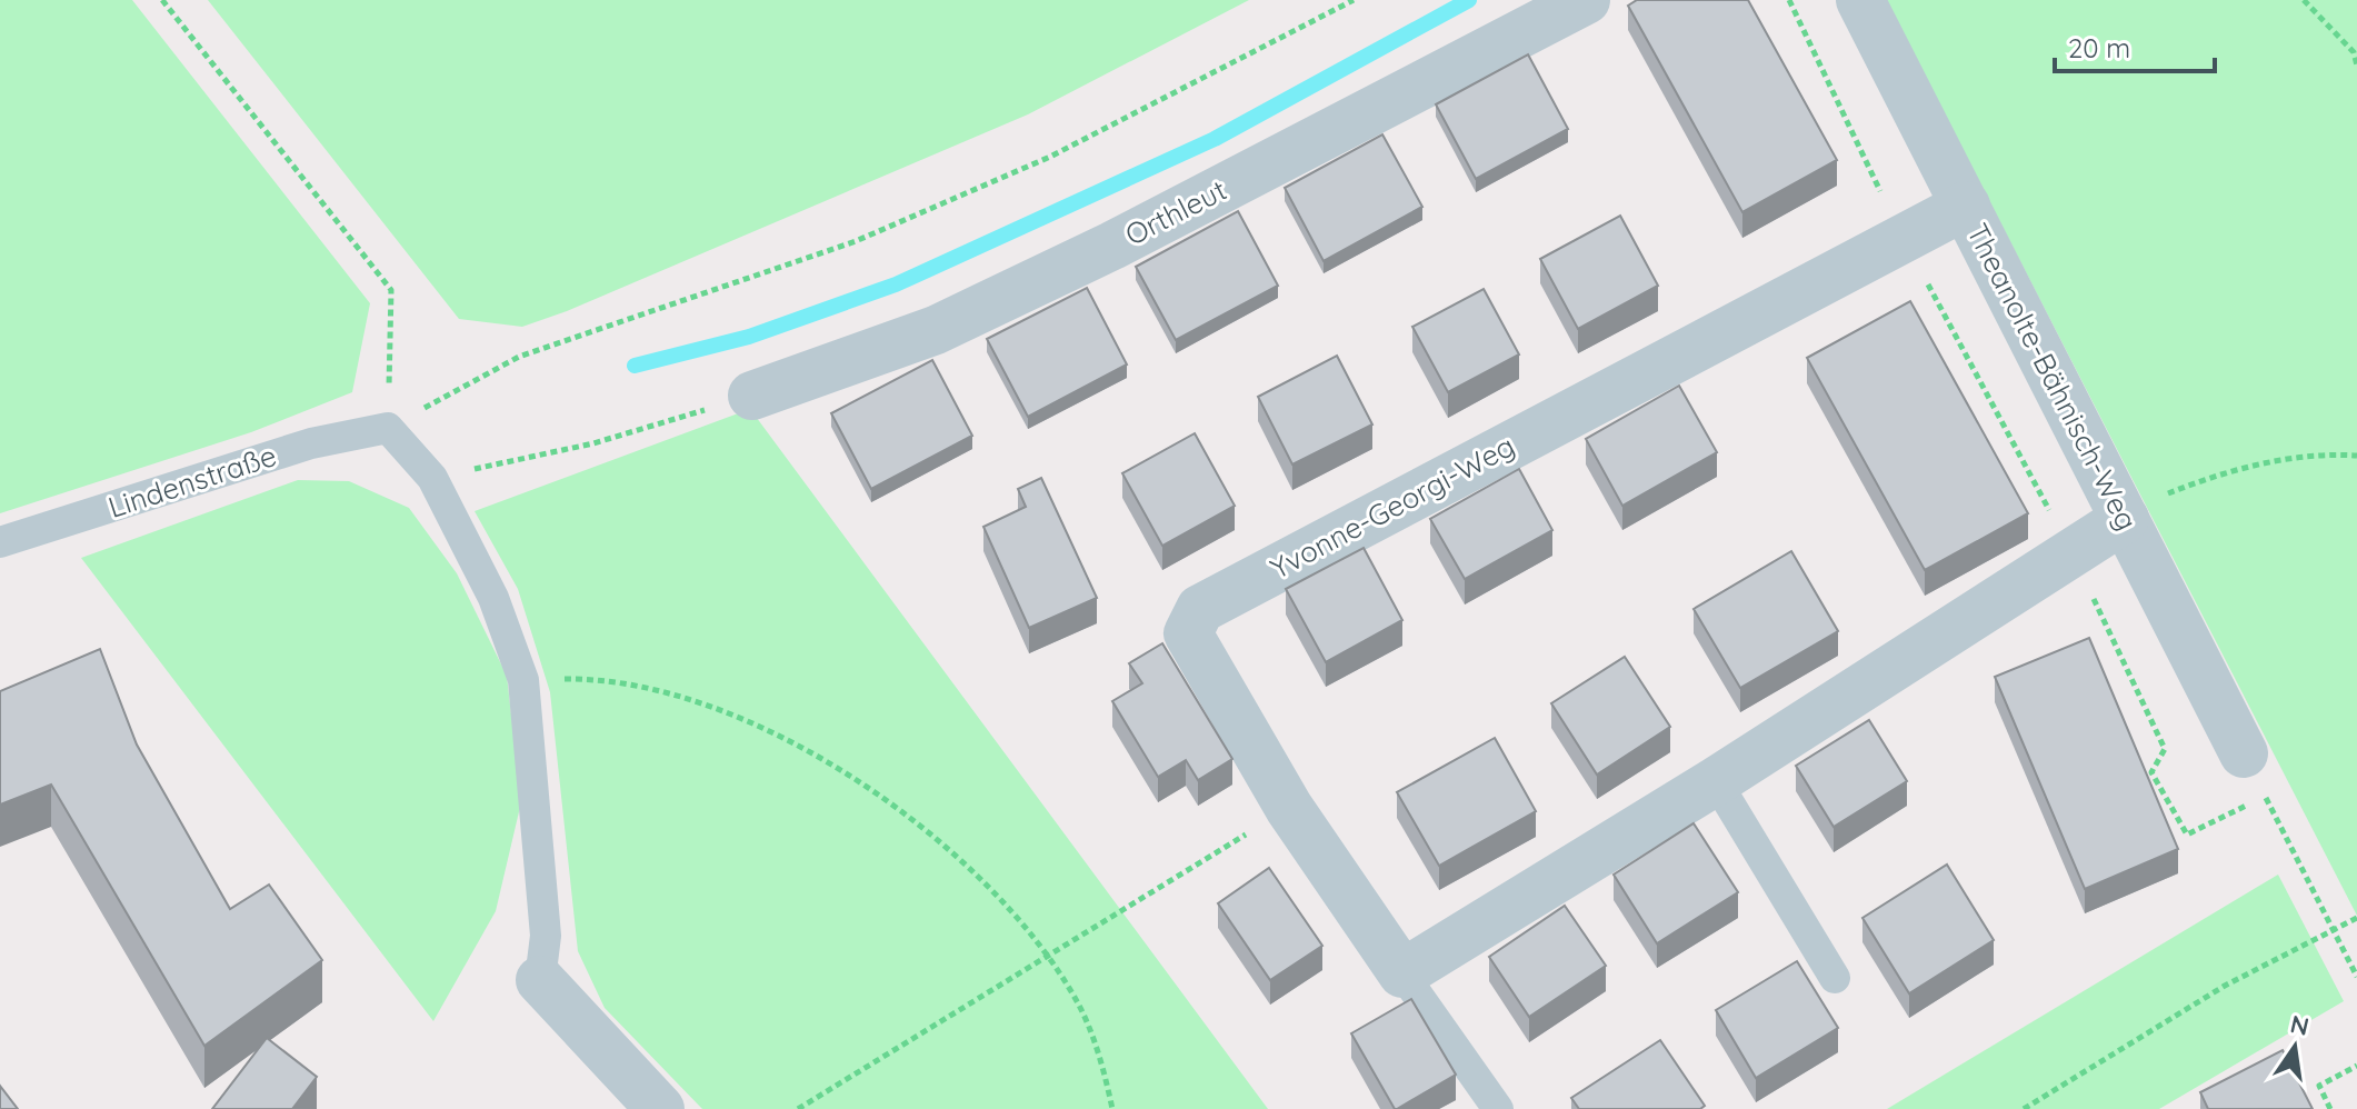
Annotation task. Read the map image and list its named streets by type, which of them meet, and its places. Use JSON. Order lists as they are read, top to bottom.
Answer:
{
  "streets": {
    "street": ["Orthleut", "Theanolte-Bähnisch-Weg", "Yvonne-Georgi-Weg"],
    "lane": ["Lindenstraße"]
  },
  "crossings": [
    ["Theanolte-Bähnisch-Weg", "Yvonne-Georgi-Weg"]
  ],
  "scale_bar": "20 m",
  "north": "top"
}
